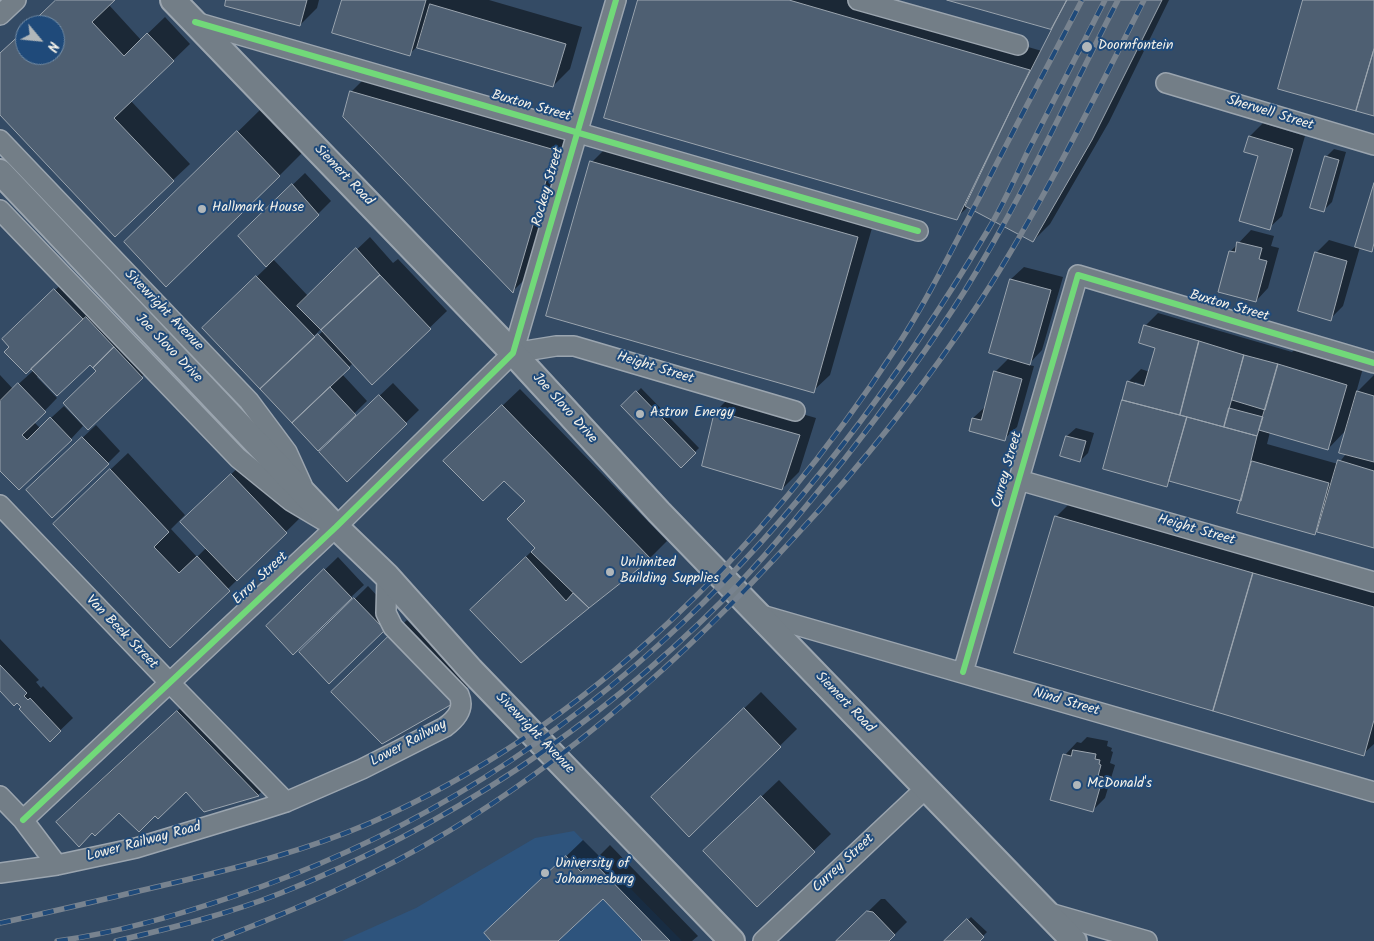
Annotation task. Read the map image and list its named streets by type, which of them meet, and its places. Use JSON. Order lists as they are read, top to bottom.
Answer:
{
  "streets": {
    "main road": ["Siemert Road", "Sivewright Avenue", "Joe Slovo Drive"],
    "street": [
      "Buxton Street",
      "Sherwell Street",
      "Rockey Street",
      "Height Street",
      "Currey Street",
      "Error Street",
      "Van Beek Street",
      "Nind Street",
      "Lower Railway",
      "Lower Railway Road"
    ]
  },
  "crossings": [
    ["Buxton Street", "Siemert Road"],
    ["Buxton Street", "Rockey Street"],
    ["Buxton Street", "Currey Street"],
    ["Siemert Road", "Rockey Street"],
    ["Siemert Road", "Joe Slovo Drive"],
    ["Siemert Road", "Height Street"],
    ["Siemert Road", "Currey Street"],
    ["Siemert Road", "Error Street"],
    ["Siemert Road", "Nind Street"],
    ["Rockey Street", "Joe Slovo Drive"],
    ["Rockey Street", "Height Street"],
    ["Rockey Street", "Error Street"],
    ["Sivewright Avenue", "Joe Slovo Drive"],
    ["Sivewright Avenue", "Error Street"],
    ["Sivewright Avenue", "Lower Railway"],
    ["Joe Slovo Drive", "Height Street"],
    ["Joe Slovo Drive", "Error Street"],
    ["Height Street", "Currey Street"],
    ["Height Street", "Error Street"],
    ["Currey Street", "Nind Street"],
    ["Error Street", "Van Beek Street"],
    ["Van Beek Street", "Lower Railway"],
    ["Van Beek Street", "Lower Railway Road"],
    ["Lower Railway", "Lower Railway Road"]
  ],
  "places": [
    "Doornfontein",
    "Hallmark House",
    "Astron Energy",
    "Unlimited Building Supplies",
    "McDonald's",
    "University of Johannesburg"
  ],
  "north": "bottom right"
}
